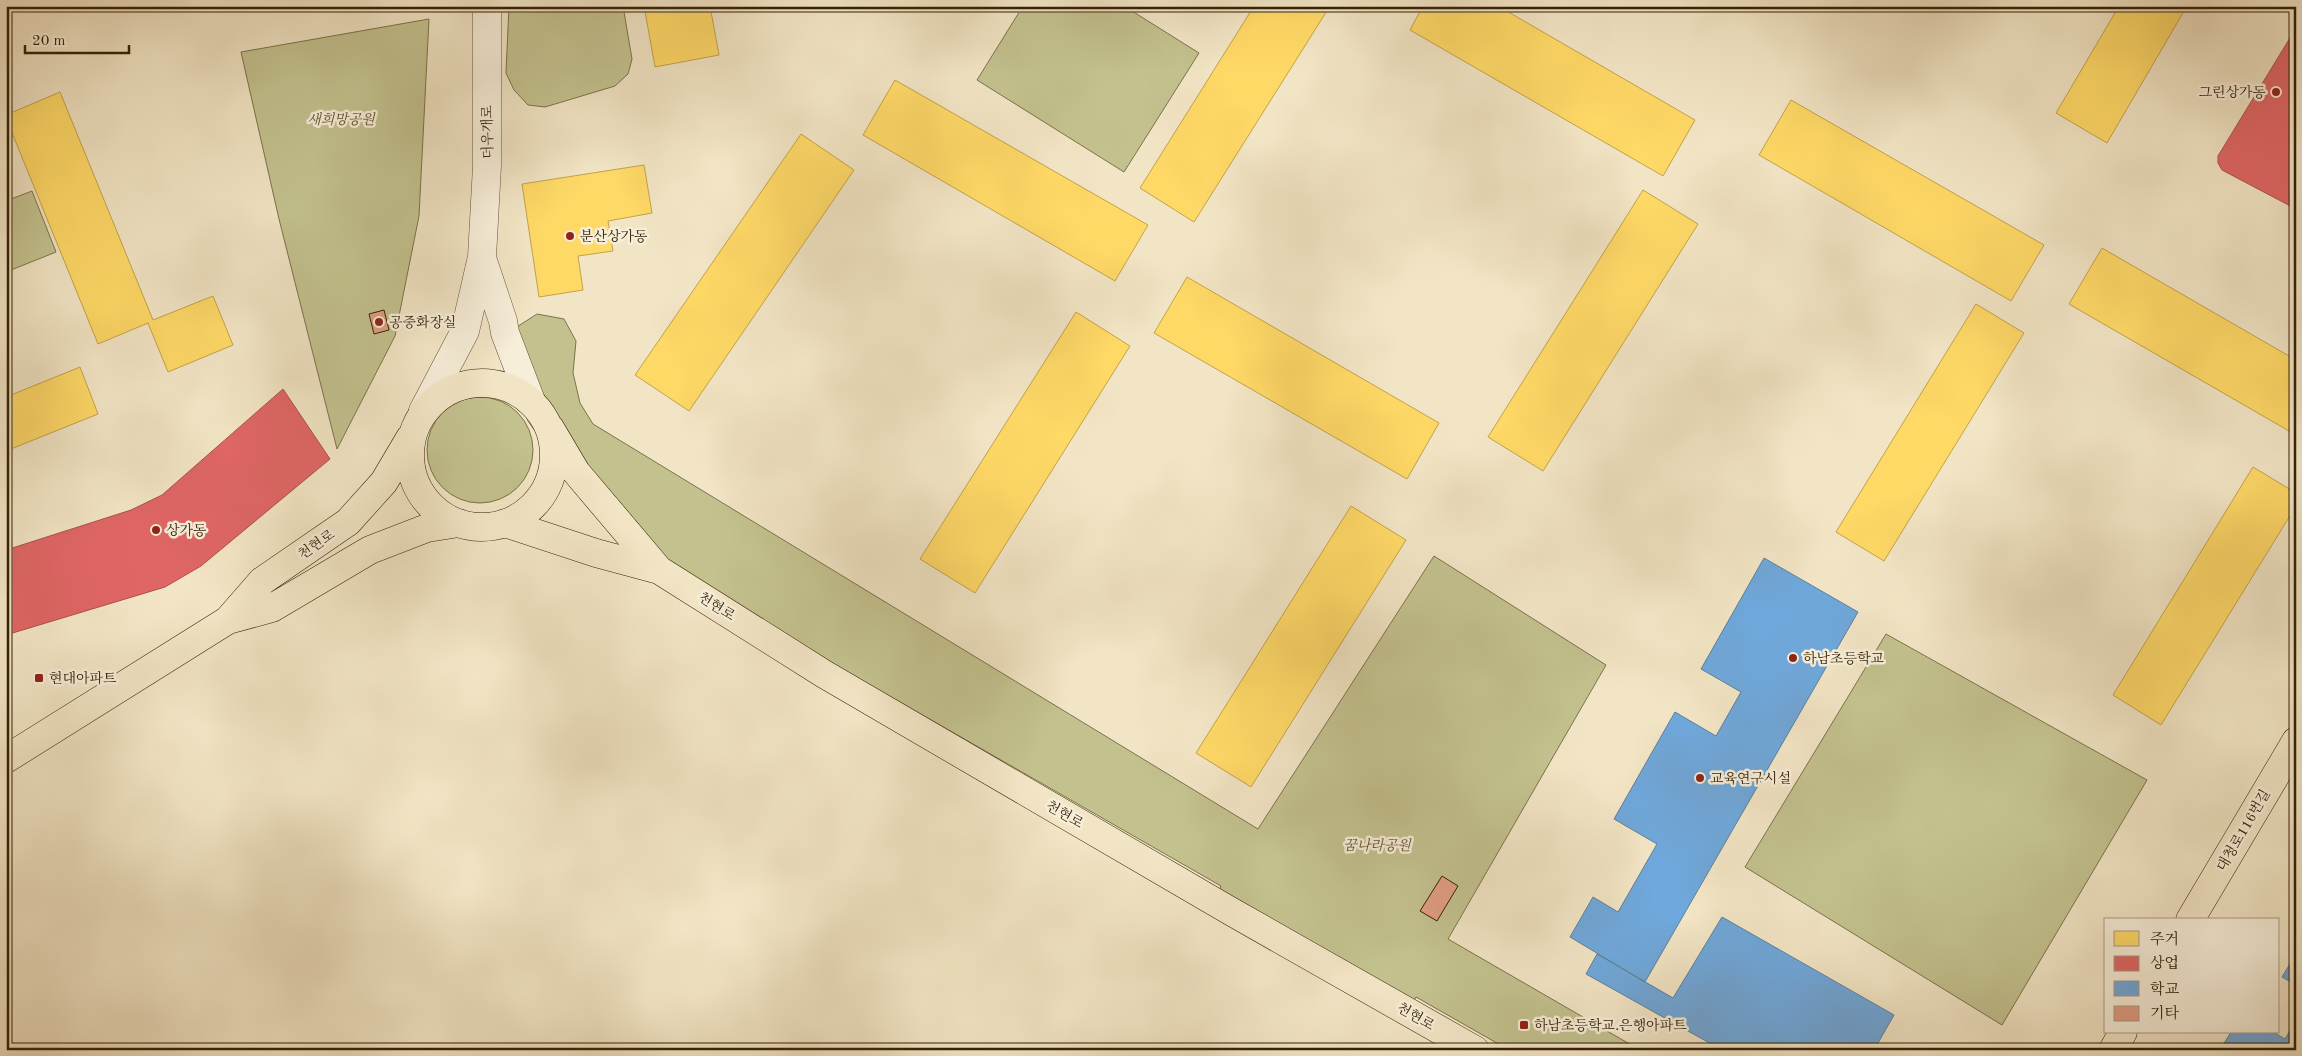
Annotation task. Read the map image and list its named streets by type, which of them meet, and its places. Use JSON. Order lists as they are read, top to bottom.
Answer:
{
  "streets": {
    "main road": ["천현로", "대청로116번길"],
    "street": ["더우개로"]
  },
  "crossings": [
    ["더우개로", "천현로"]
  ],
  "parks": ["새희망공원", "꿈나라공원"],
  "places": {
    "other": [
      "그린상가동",
      "분산상가동",
      "공중화장실",
      "상가동",
      "하남초등학교",
      "교육연구시설"
    ],
    "transit": ["현대아파트", "하남초등학교.은행아파트"]
  },
  "legend": [
    "주거",
    "상업",
    "학교",
    "기타"
  ],
  "scale_bar": "20 m"
}
